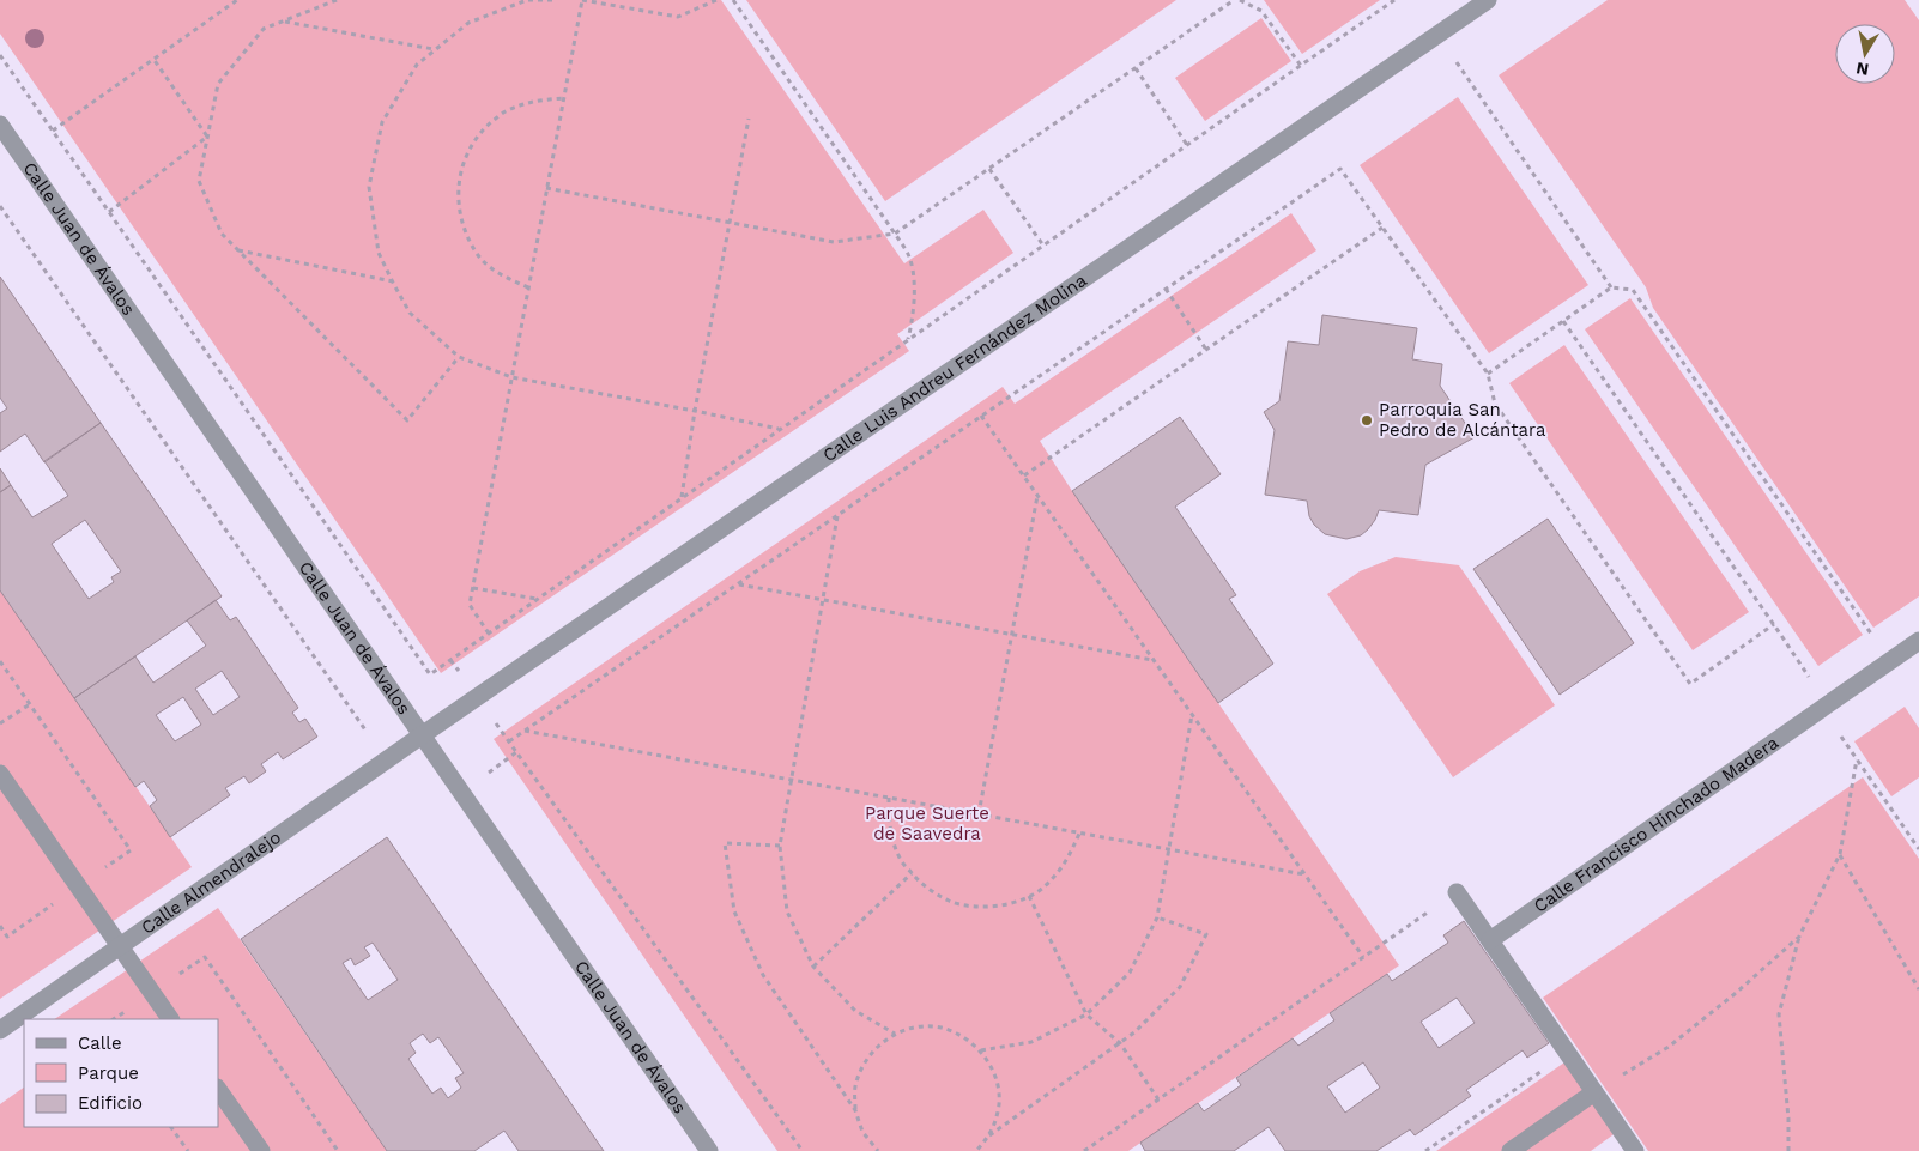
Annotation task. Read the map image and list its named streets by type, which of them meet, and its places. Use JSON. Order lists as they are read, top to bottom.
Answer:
{
  "streets": {
    "street": [
      "Calle Juan de Ávalos",
      "Calle Luis Andreu Fernández Molina",
      "Calle Francisco Hinchado Madera",
      "Calle Almendralejo"
    ]
  },
  "crossings": [
    ["Calle Juan de Ávalos", "Calle Luis Andreu Fernández Molina"],
    ["Calle Juan de Ávalos", "Calle Almendralejo"],
    ["Calle Luis Andreu Fernández Molina", "Calle Almendralejo"]
  ],
  "parks": ["Parque Suerte de Saavedra"],
  "places": ["Parroquia San Pedro de Alcántara"],
  "legend": ["Calle", "Parque", "Edificio"],
  "north": "bottom"
}
